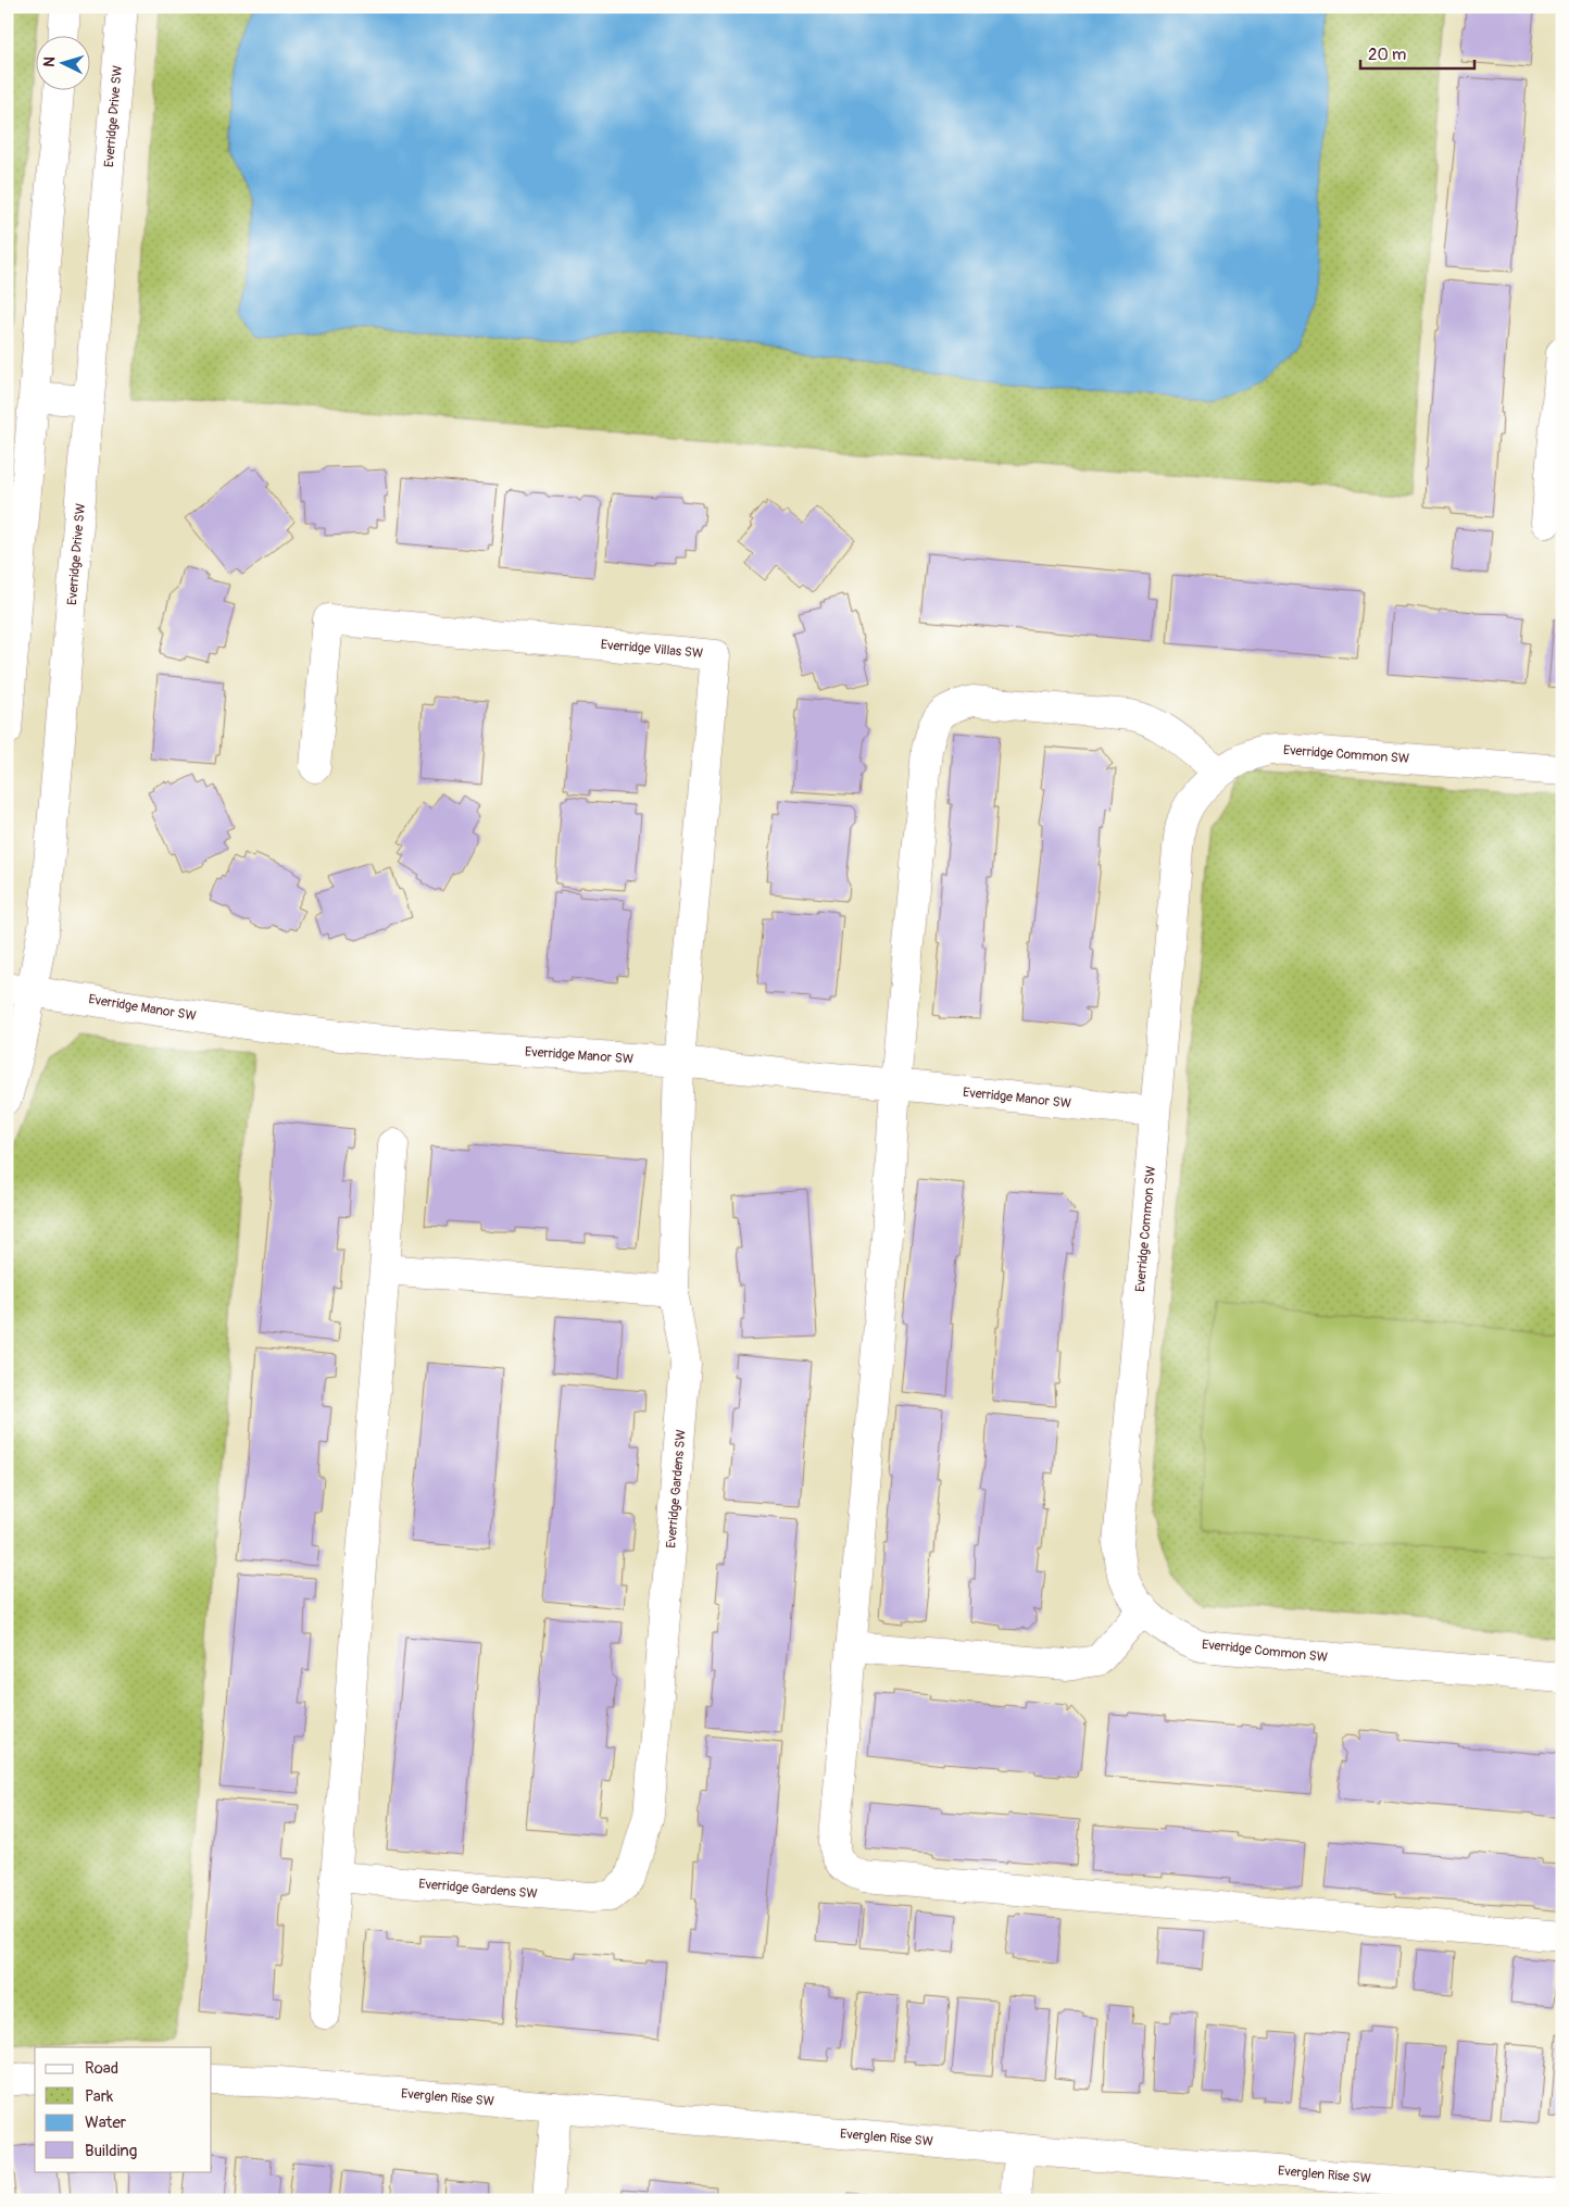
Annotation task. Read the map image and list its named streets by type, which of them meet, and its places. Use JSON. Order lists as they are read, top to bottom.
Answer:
{
  "streets": {
    "street": [
      "Everridge Drive SW",
      "Everridge Villas SW",
      "Everridge Common SW",
      "Everridge Manor SW",
      "Everridge Gardens SW",
      "Everglen Rise SW"
    ]
  },
  "crossings": [
    ["Everridge Drive SW", "Everridge Manor SW"],
    ["Everridge Villas SW", "Everridge Manor SW"],
    ["Everridge Villas SW", "Everridge Gardens SW"],
    ["Everridge Common SW", "Everridge Manor SW"],
    ["Everridge Manor SW", "Everridge Gardens SW"]
  ],
  "legend": [
    "Road",
    "Park",
    "Water",
    "Building"
  ],
  "scale_bar": "20 m",
  "north": "left"
}
